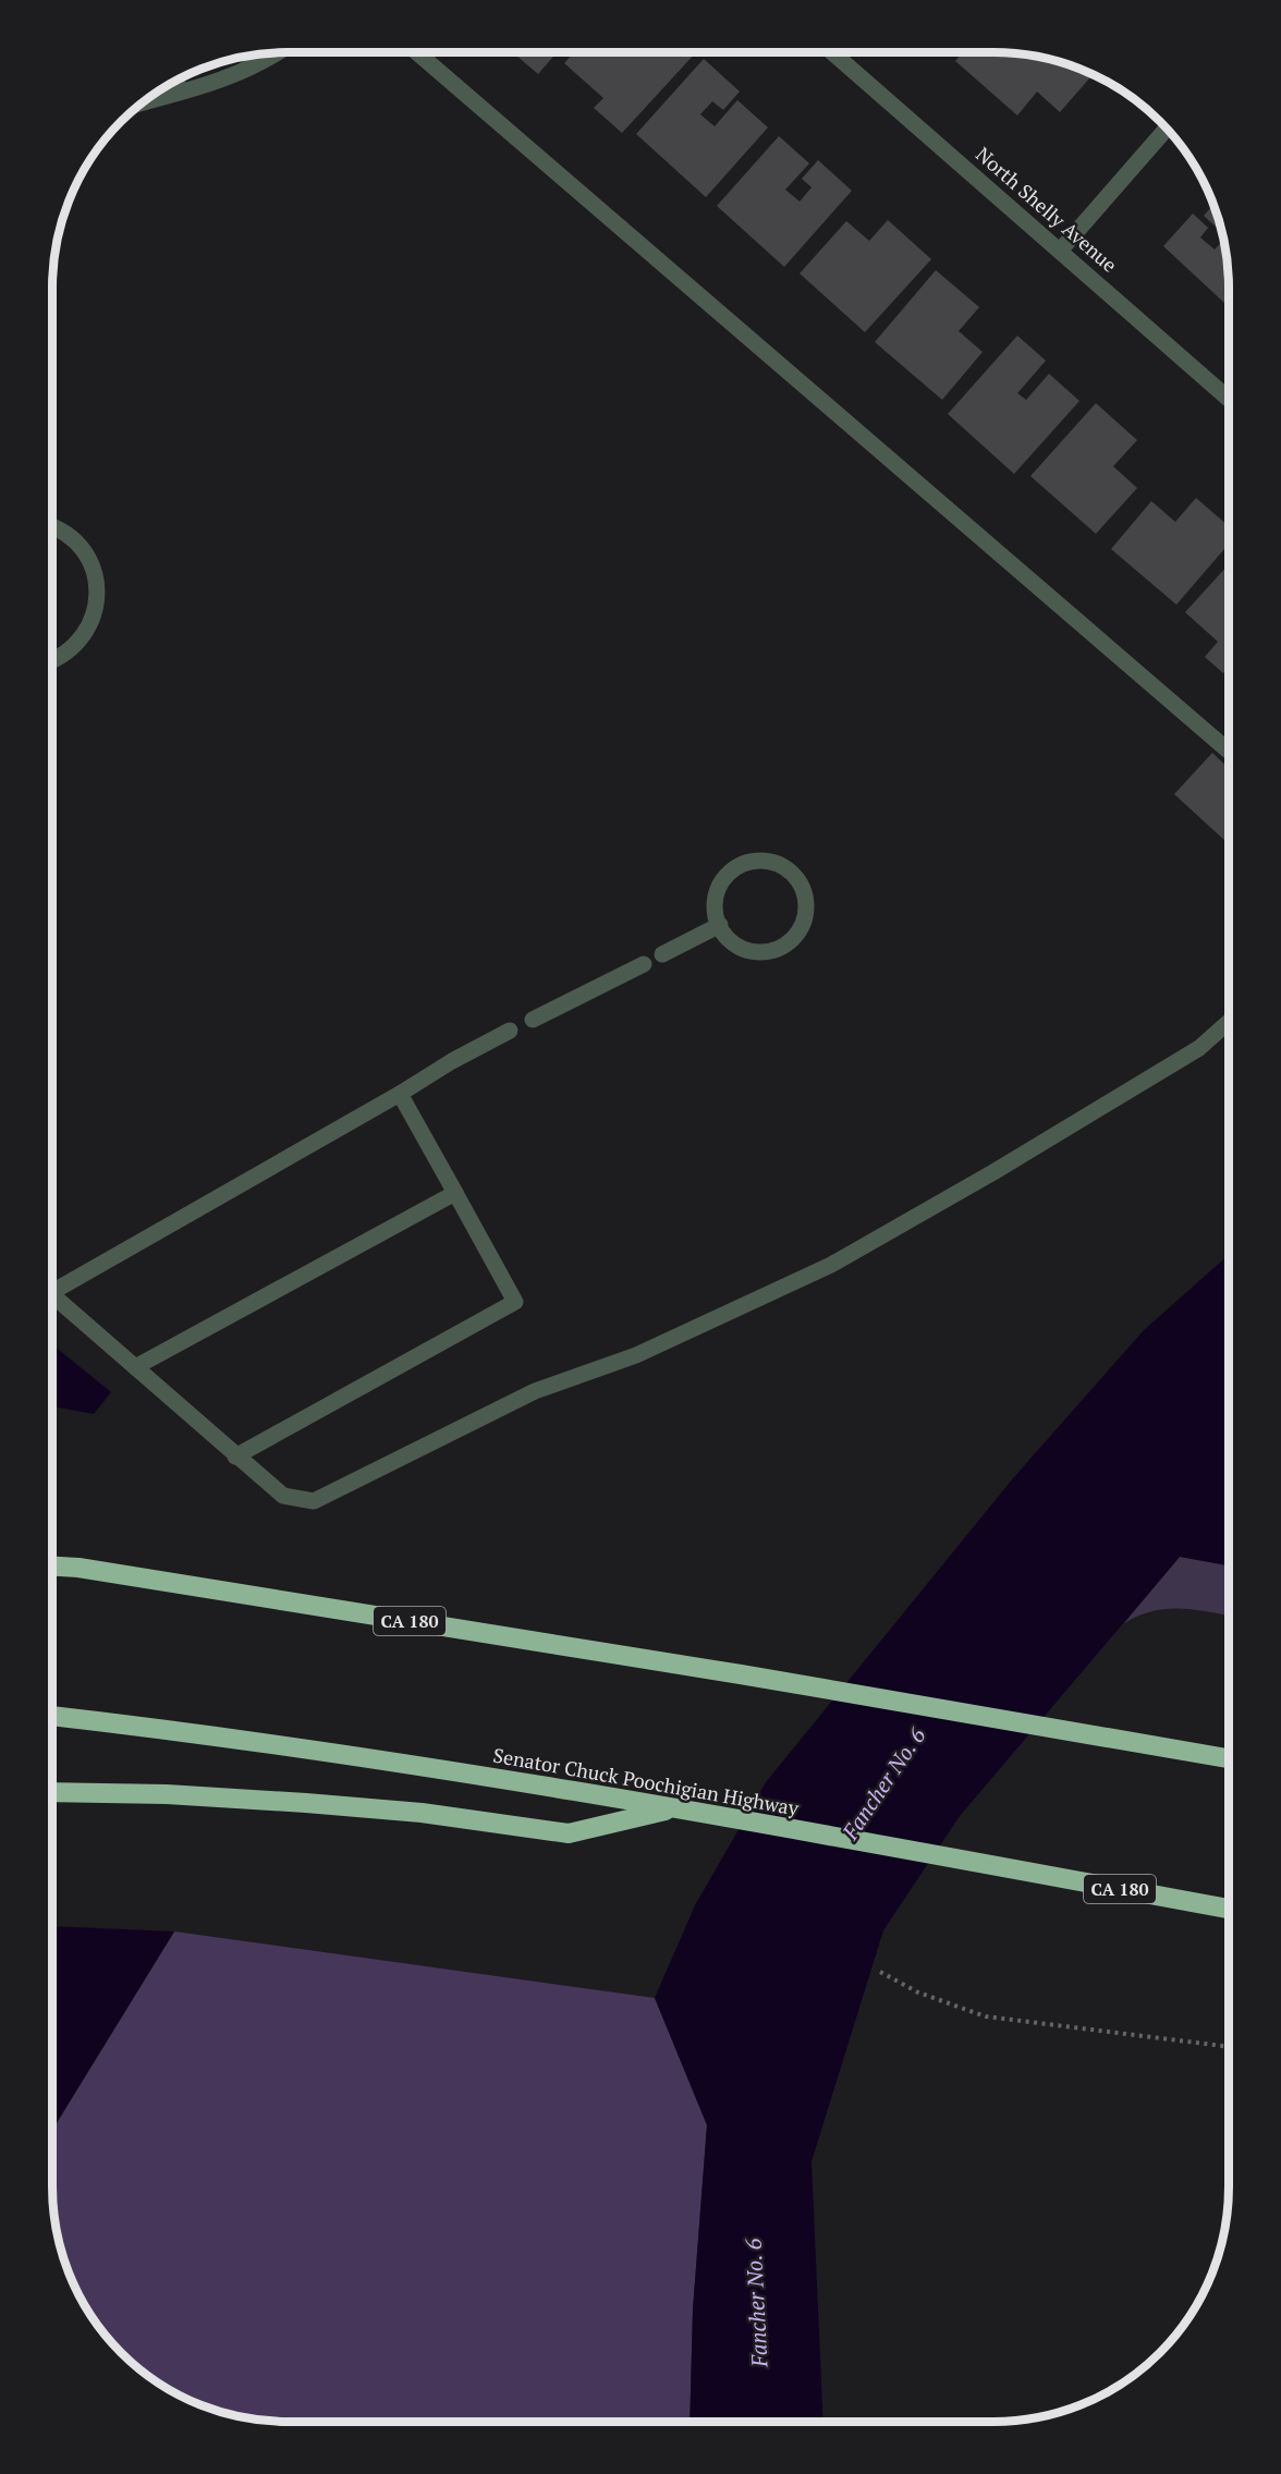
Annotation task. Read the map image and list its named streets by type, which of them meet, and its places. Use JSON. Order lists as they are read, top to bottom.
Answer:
{
  "streets": {
    "highway": ["CA 180", "Senator Chuck Poochigian Highway"],
    "street": ["North Shelly Avenue"]
  },
  "water": ["Fancher No. 6"]
}
